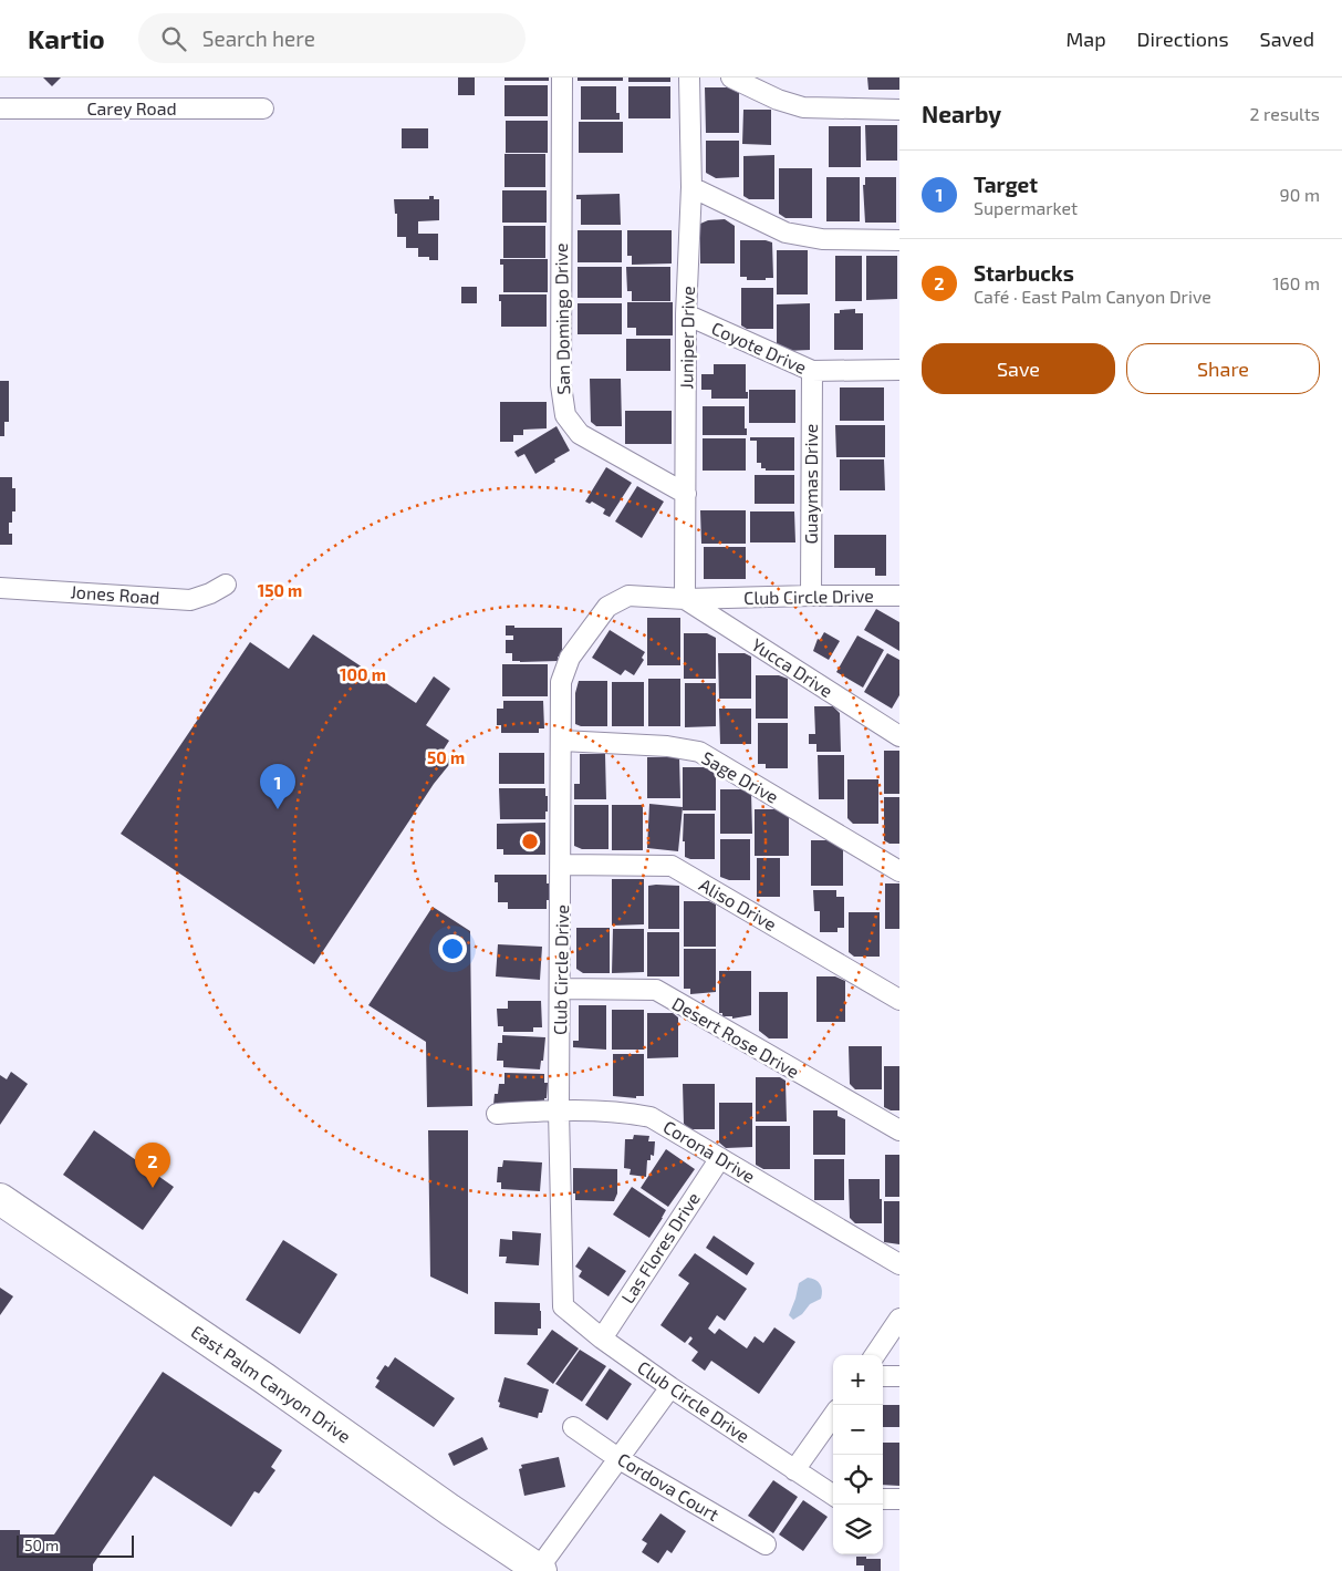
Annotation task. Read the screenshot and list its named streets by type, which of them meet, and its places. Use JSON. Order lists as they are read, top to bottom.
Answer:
{
  "streets": {
    "main road": ["East Palm Canyon Drive"],
    "street": [
      "Carey Road",
      "San Domingo Drive",
      "Juniper Drive",
      "Coyote Drive",
      "Guaymas Drive",
      "Jones Road",
      "Club Circle Drive",
      "Yucca Drive",
      "Sage Drive",
      "Aliso Drive",
      "Desert Rose Drive",
      "Corona Drive",
      "Las Flores Drive",
      "Cordova Court"
    ]
  },
  "crossings": [
    ["San Domingo Drive", "Juniper Drive"],
    ["Juniper Drive", "Coyote Drive"],
    ["Juniper Drive", "Club Circle Drive"],
    ["Juniper Drive", "Yucca Drive"],
    ["Coyote Drive", "Guaymas Drive"],
    ["Guaymas Drive", "Club Circle Drive"],
    ["Club Circle Drive", "Yucca Drive"],
    ["Club Circle Drive", "Sage Drive"],
    ["Club Circle Drive", "Aliso Drive"],
    ["Club Circle Drive", "Desert Rose Drive"],
    ["Club Circle Drive", "Corona Drive"],
    ["Club Circle Drive", "Las Flores Drive"],
    ["Corona Drive", "Las Flores Drive"]
  ],
  "scale_bar": "50 m",
  "page": {
    "header": "Kartio",
    "search": "Search here",
    "nav": ["Map", "Directions", "Saved"],
    "heading": ["Nearby", "2 results"],
    "list": [
      {
        "mark": "1",
        "name": "Target",
        "note": "Supermarket",
        "value": "90 m"
      },
      {
        "mark": "2",
        "name": "Starbucks",
        "note": "Café · East Palm Canyon Drive",
        "value": "160 m"
      }
    ],
    "buttons": ["Save", "Share"],
    "pins": ["1", "2"],
    "map_buttons": ["+", "−"],
    "scale": "50 m"
  },
  "rings": ["150 m", "100 m", "50 m"]
}
